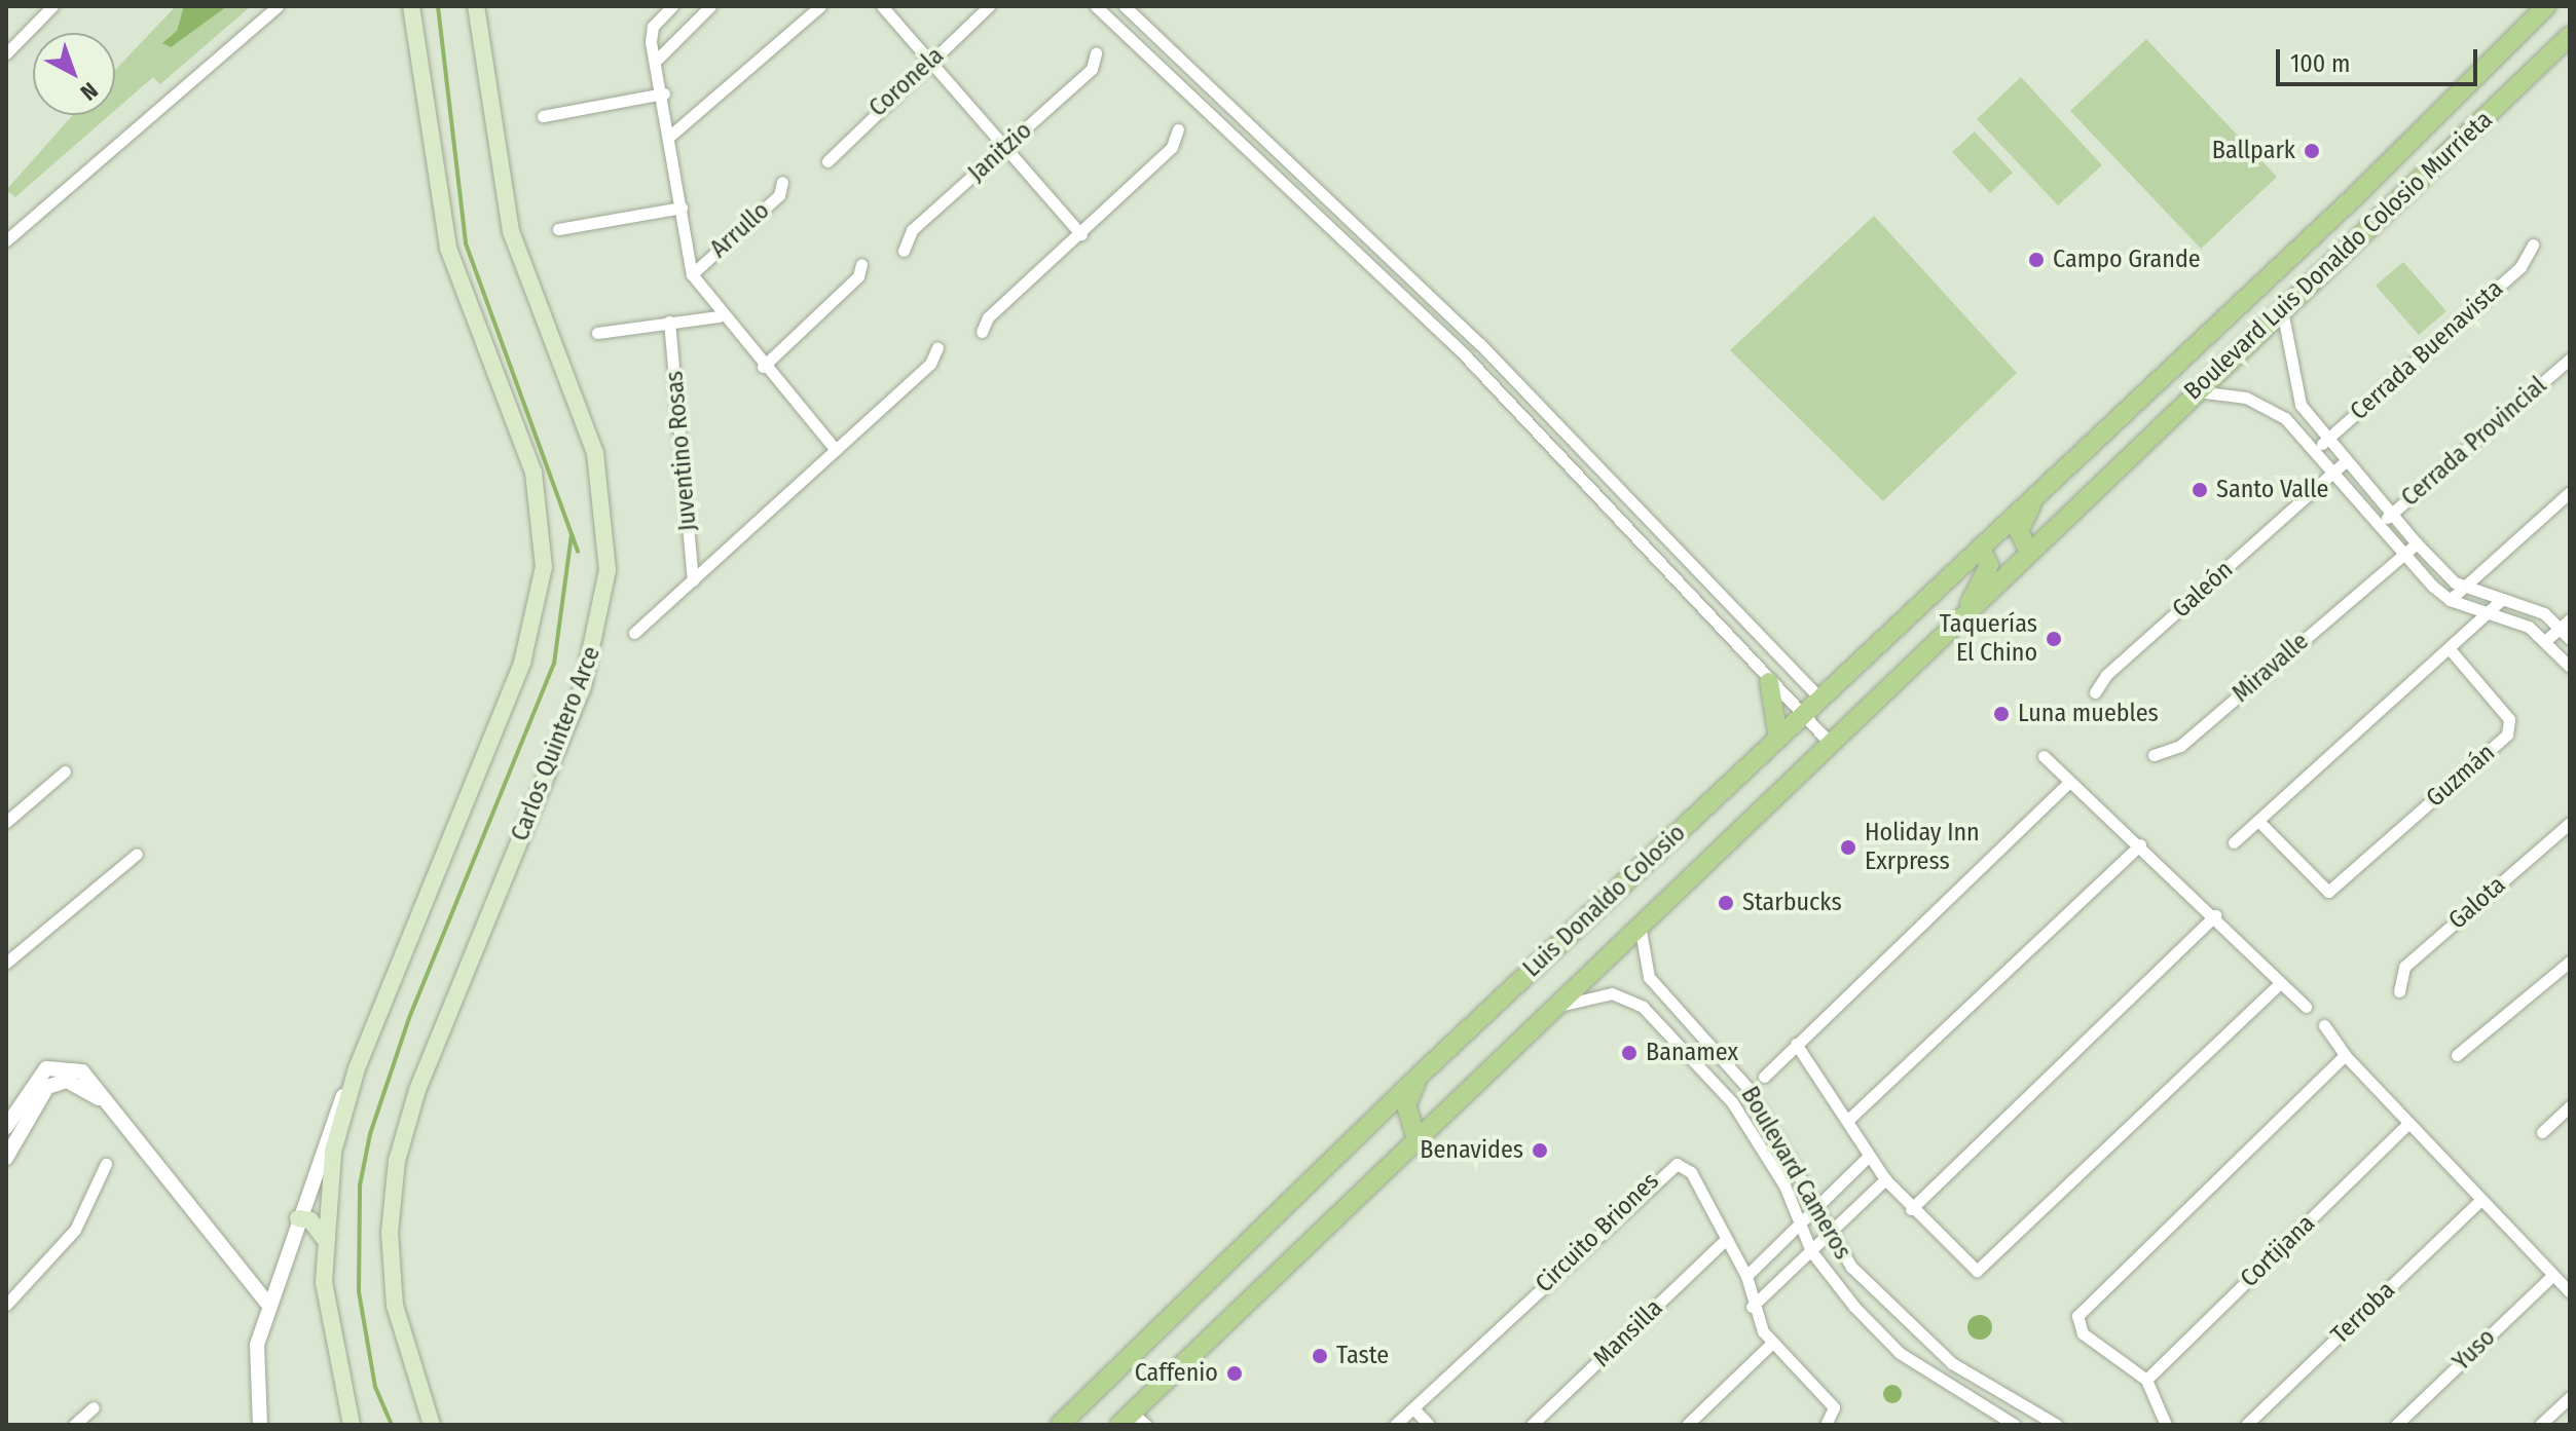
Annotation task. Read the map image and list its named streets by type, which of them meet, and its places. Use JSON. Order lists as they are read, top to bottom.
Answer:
{
  "streets": {
    "main road": ["Boulevard Luis Donaldo Colosio Murrieta", "Carlos Quintero Arce", "Luis Donaldo Colosio"],
    "street": [
      "Coronela",
      "Janitzio",
      "Arrullo",
      "Cerrada Buenavista",
      "Cerrada Provincial",
      "Juventino Rosas",
      "Galeón",
      "Miravalle",
      "Guzmán",
      "Galota",
      "Boulevard Cameros",
      "Circuito Briones",
      "Cortijana",
      "Terroba",
      "Mansilla",
      "Yuso"
    ]
  },
  "crossings": [
    ["Boulevard Luis Donaldo Colosio Murrieta", "Luis Donaldo Colosio"],
    ["Luis Donaldo Colosio", "Boulevard Cameros"],
    ["Circuito Briones", "Mansilla"]
  ],
  "places": [
    "Ballpark",
    "Campo Grande",
    "Santo Valle",
    "Taquerías El Chino",
    "Luna muebles",
    "Holiday Inn Exrpress",
    "Starbucks",
    "Banamex",
    "Benavides",
    "Taste",
    "Caffenio"
  ],
  "scale_bar": "100 m",
  "north": "bottom right"
}
